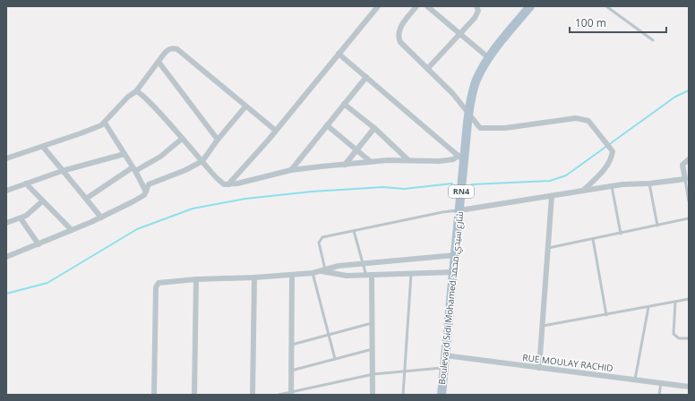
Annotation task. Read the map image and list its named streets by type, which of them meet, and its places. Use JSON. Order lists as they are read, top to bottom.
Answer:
{
  "streets": {
    "main road": ["RN4", "Boulevard Sidi Mohamed شارع سيدي محمد"],
    "street": ["RUE MOULAY RACHID"]
  },
  "crossings": [
    ["Boulevard Sidi Mohamed شارع سيدي محمد", "RUE MOULAY RACHID"]
  ],
  "scale_bar": "100 m"
}
